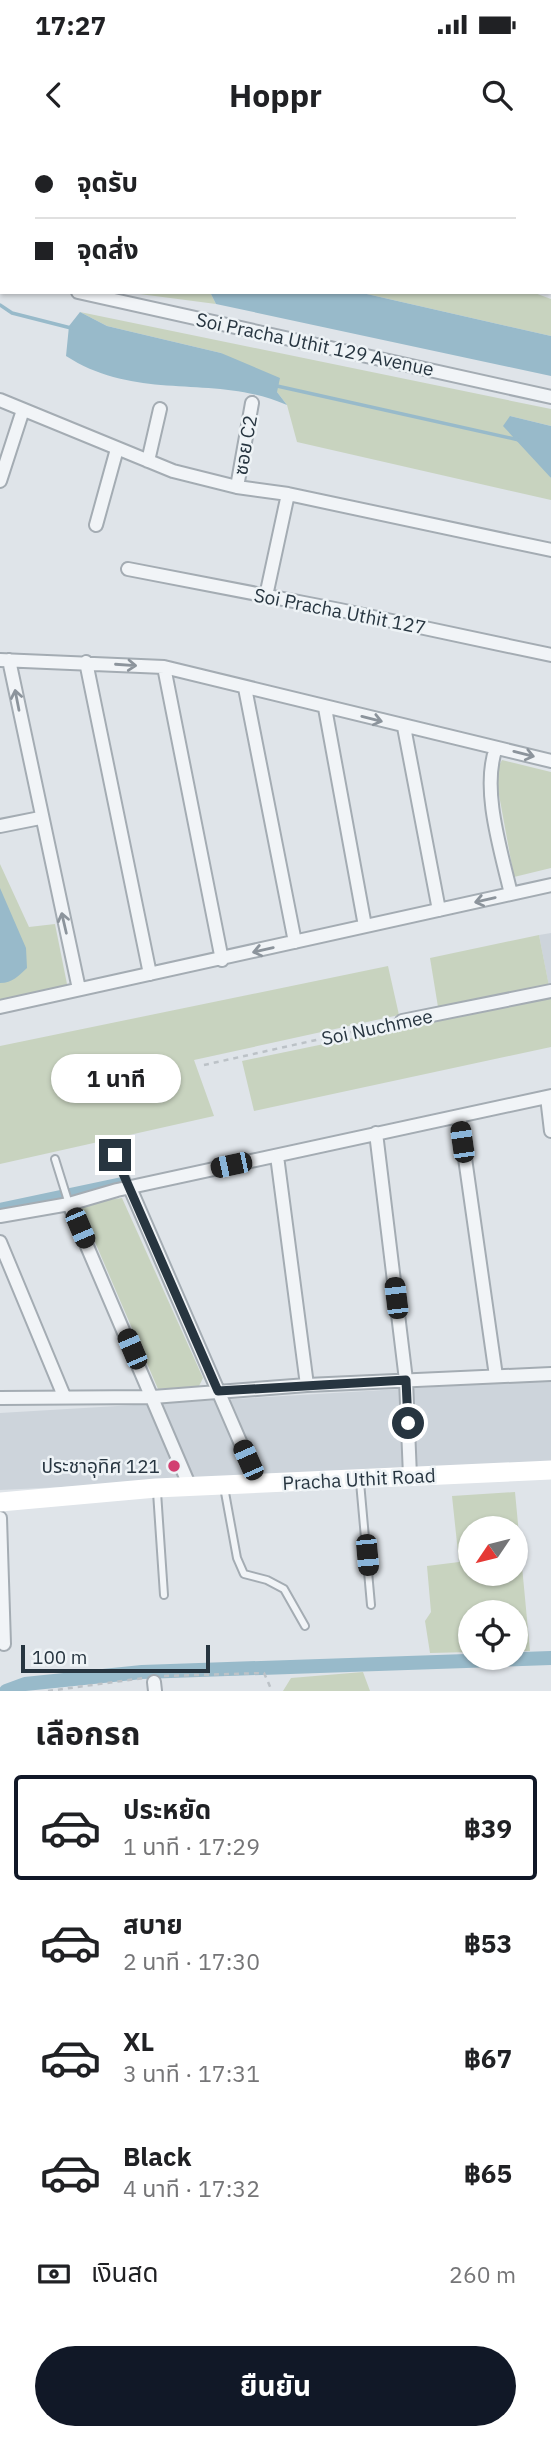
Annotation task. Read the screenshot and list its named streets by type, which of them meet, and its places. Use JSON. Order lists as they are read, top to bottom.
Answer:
{
  "streets": {
    "main road": ["Pracha Uthit Road"],
    "street": [
      "Soi Pracha Uthit 129 Avenue",
      "ซอย C2",
      "Soi Pracha Uthit 127",
      "Soi Nuchmee"
    ]
  },
  "places": ["ประชาอุทิศ 121"],
  "scale_bar": "100 m",
  "north": "bottom left",
  "page": {
    "status": "17:27",
    "header": "Hoppr",
    "banner": ["จุดรับ", "จุดส่ง"],
    "bubble": "1 นาที",
    "scale": "100 m",
    "heading": "เลือกรถ",
    "list": [
      {
        "name": "ประหยัด",
        "note": "1 นาที · 17:29",
        "value": "฿39"
      },
      {
        "name": "สบาย",
        "note": "2 นาที · 17:30",
        "value": "฿53"
      },
      {
        "name": "XL",
        "note": "3 นาที · 17:31",
        "value": "฿67"
      },
      {
        "name": "Black",
        "note": "4 นาที · 17:32",
        "value": "฿65"
      }
    ],
    "pay": ["เงินสด", "260 m"],
    "buttons": "ยืนยัน"
  }
}
